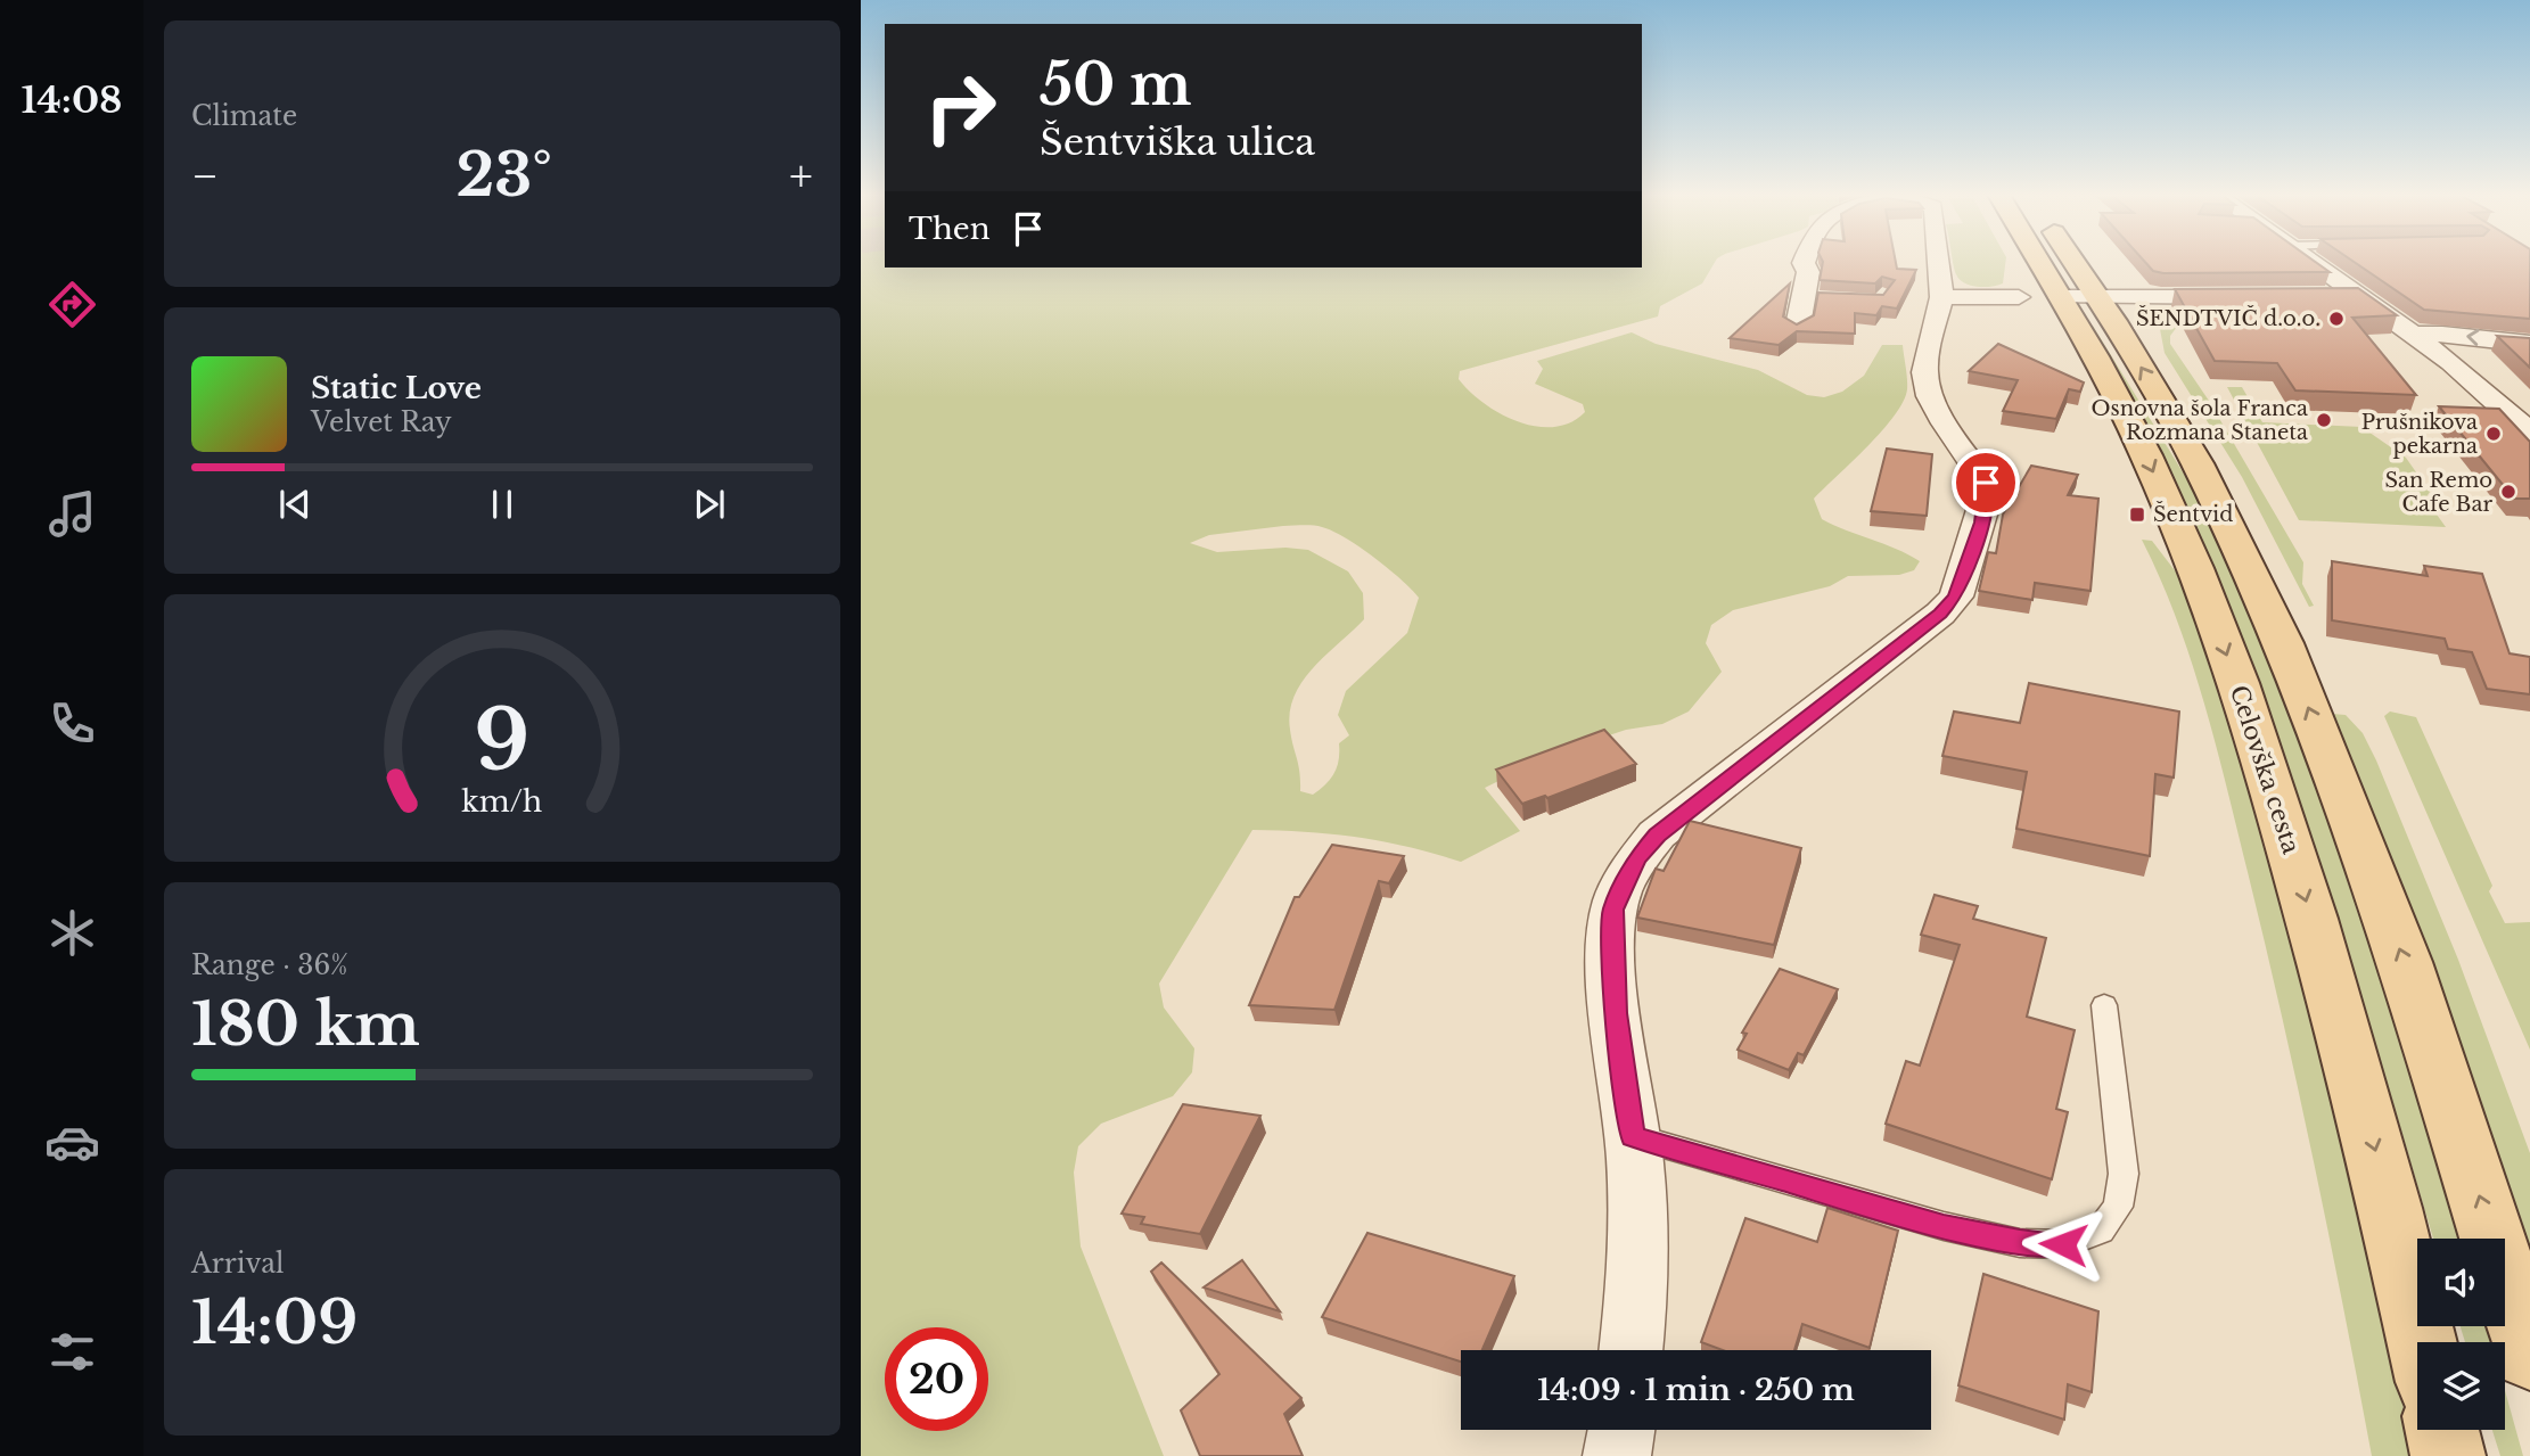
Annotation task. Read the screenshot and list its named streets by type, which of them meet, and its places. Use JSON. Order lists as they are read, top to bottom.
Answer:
{
  "streets": {
    "main road": ["Celovška cesta"]
  },
  "places": {
    "other": [
      "ŠENDTVIČ d.o.o.",
      "Osnovna šola Franca Rozmana Staneta",
      "Prušnikova pekarna",
      "San Remo Cafe Bar"
    ],
    "transit": ["Šentvid"]
  },
  "page": {
    "tabs": "14:08",
    "tile": [
      "Climate",
      ["Range · 36%", "180 km"],
      ["Arrival", "14:09"]
    ],
    "turn": ["50 m", "Šentviška ulica"],
    "heat": ["−", "23°", "+"],
    "then": "Then",
    "song": ["Static Love", "Velvet Ray"],
    "limit": "20",
    "trip": "14:09 · 1 min · 250 m",
    "gauge": ["9", "km/h"]
  }
}
